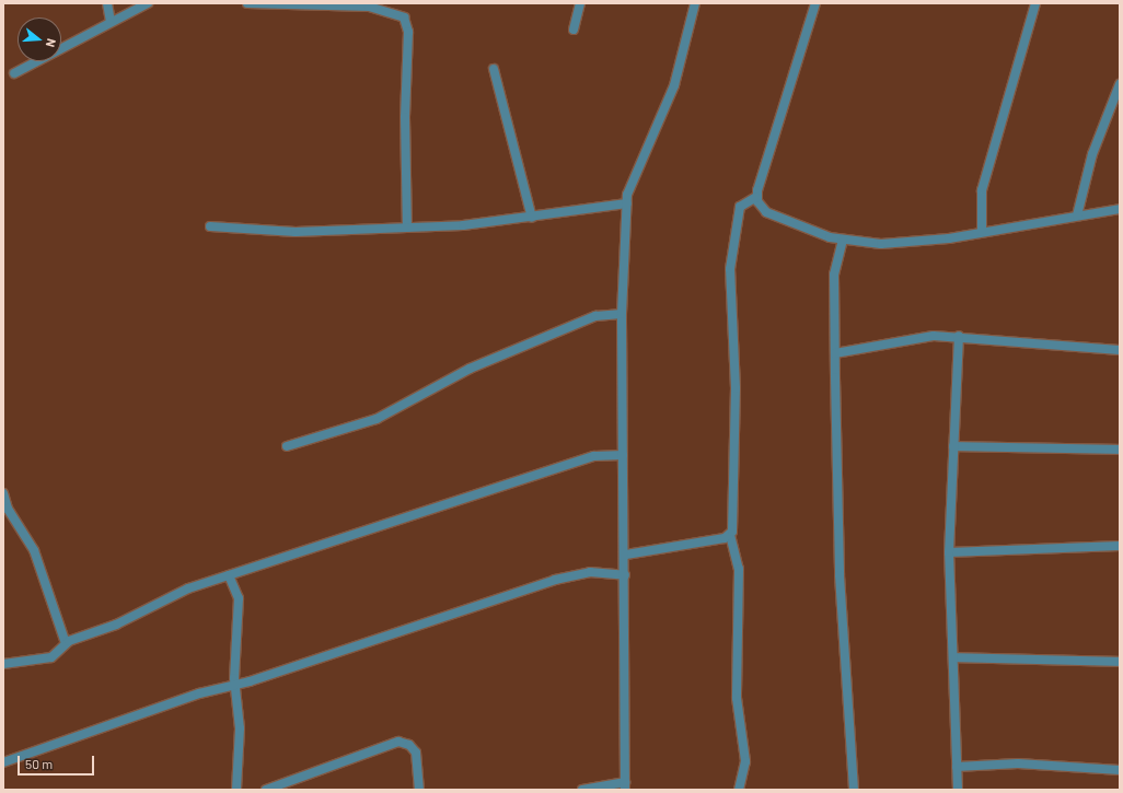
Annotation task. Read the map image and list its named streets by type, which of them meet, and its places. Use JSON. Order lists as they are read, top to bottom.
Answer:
{
  "scale_bar": "50 m",
  "north": "right"
}
